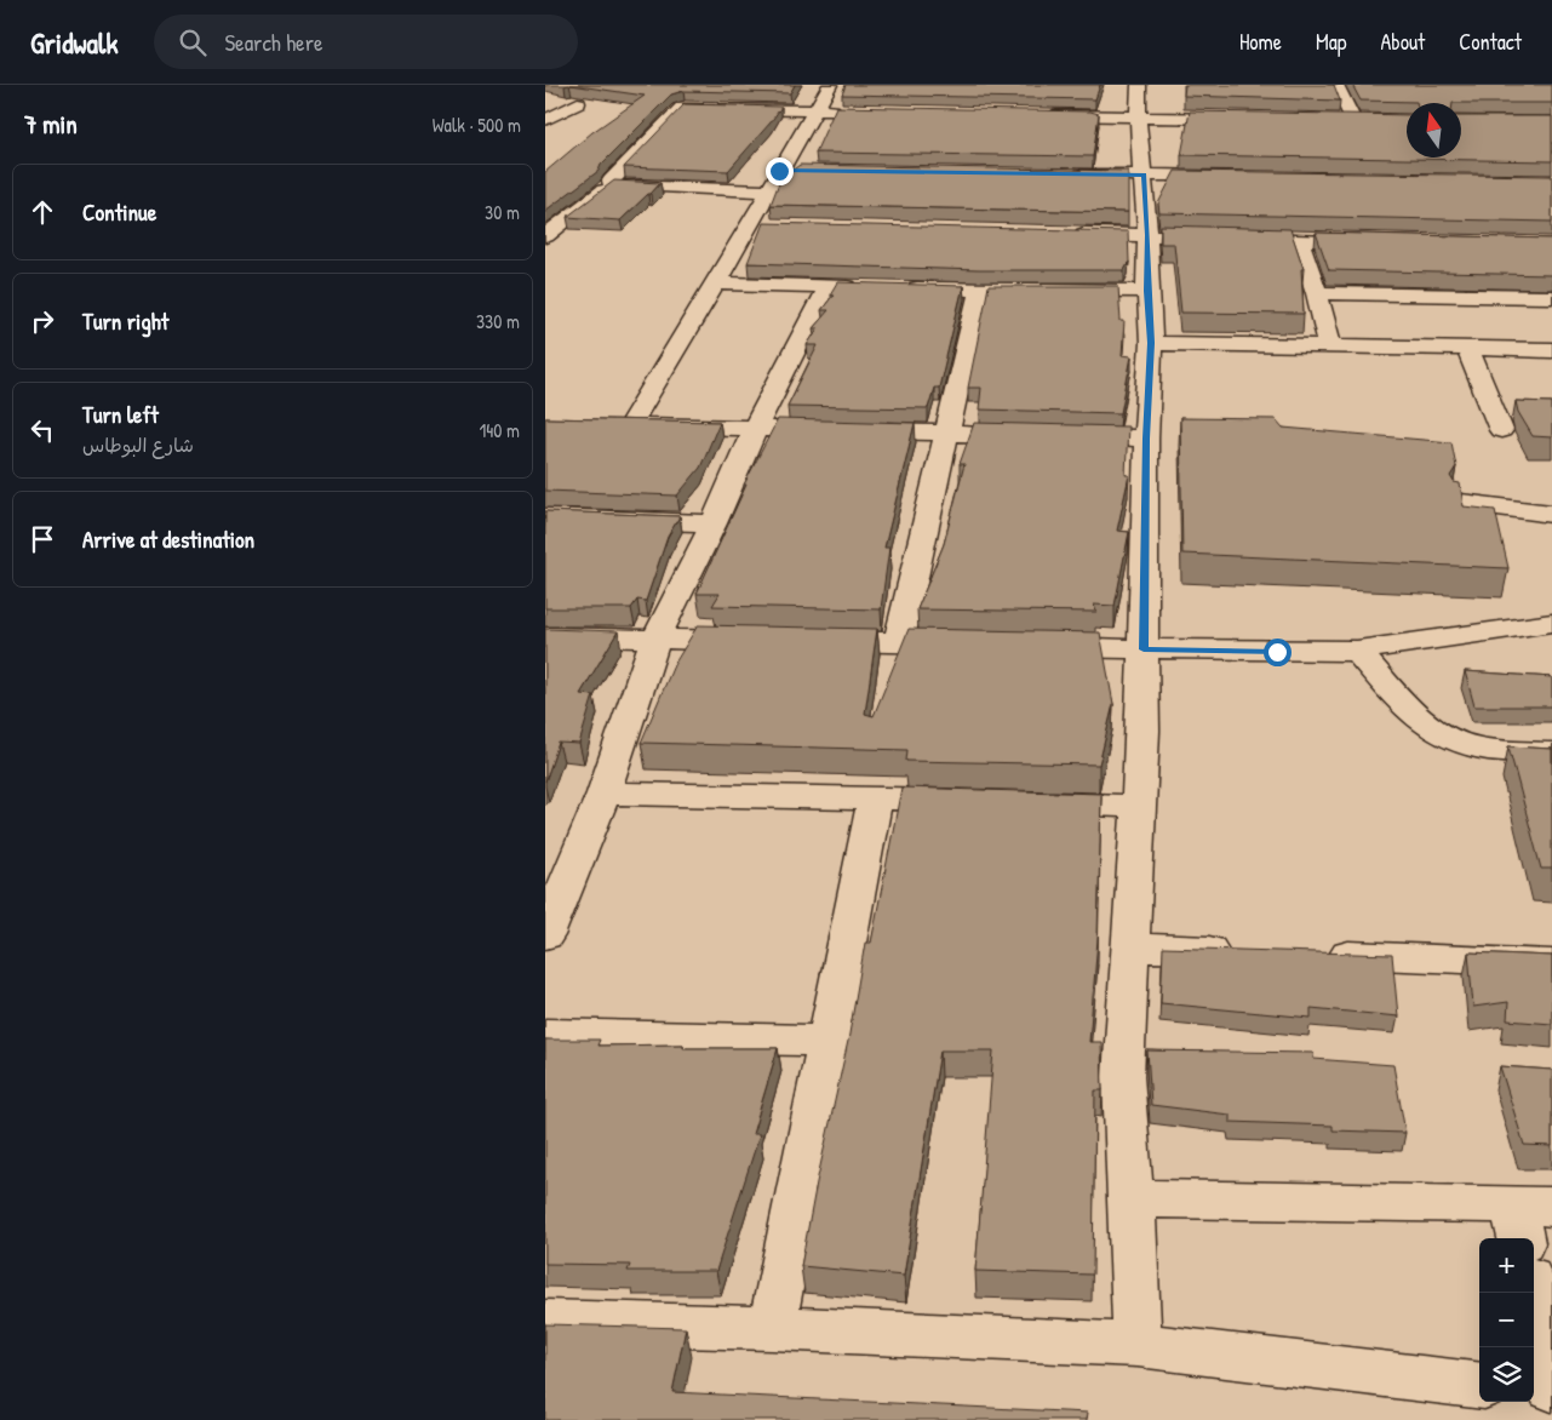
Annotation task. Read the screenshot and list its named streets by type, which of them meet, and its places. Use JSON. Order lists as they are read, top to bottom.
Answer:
{
  "north": "top",
  "page": {
    "header": "Gridwalk",
    "search": "Search here",
    "nav": [
      "Home",
      "Map",
      "About",
      "Contact"
    ],
    "heading": ["7 min", "Walk · 500 m"],
    "list": [
      ["Continue", "30 m"],
      ["Turn right", "330 m"],
      ["Turn left", "شارع البوطاس", "140 m"],
      "Arrive at destination"
    ],
    "map_buttons": ["+", "−"]
  }
}
